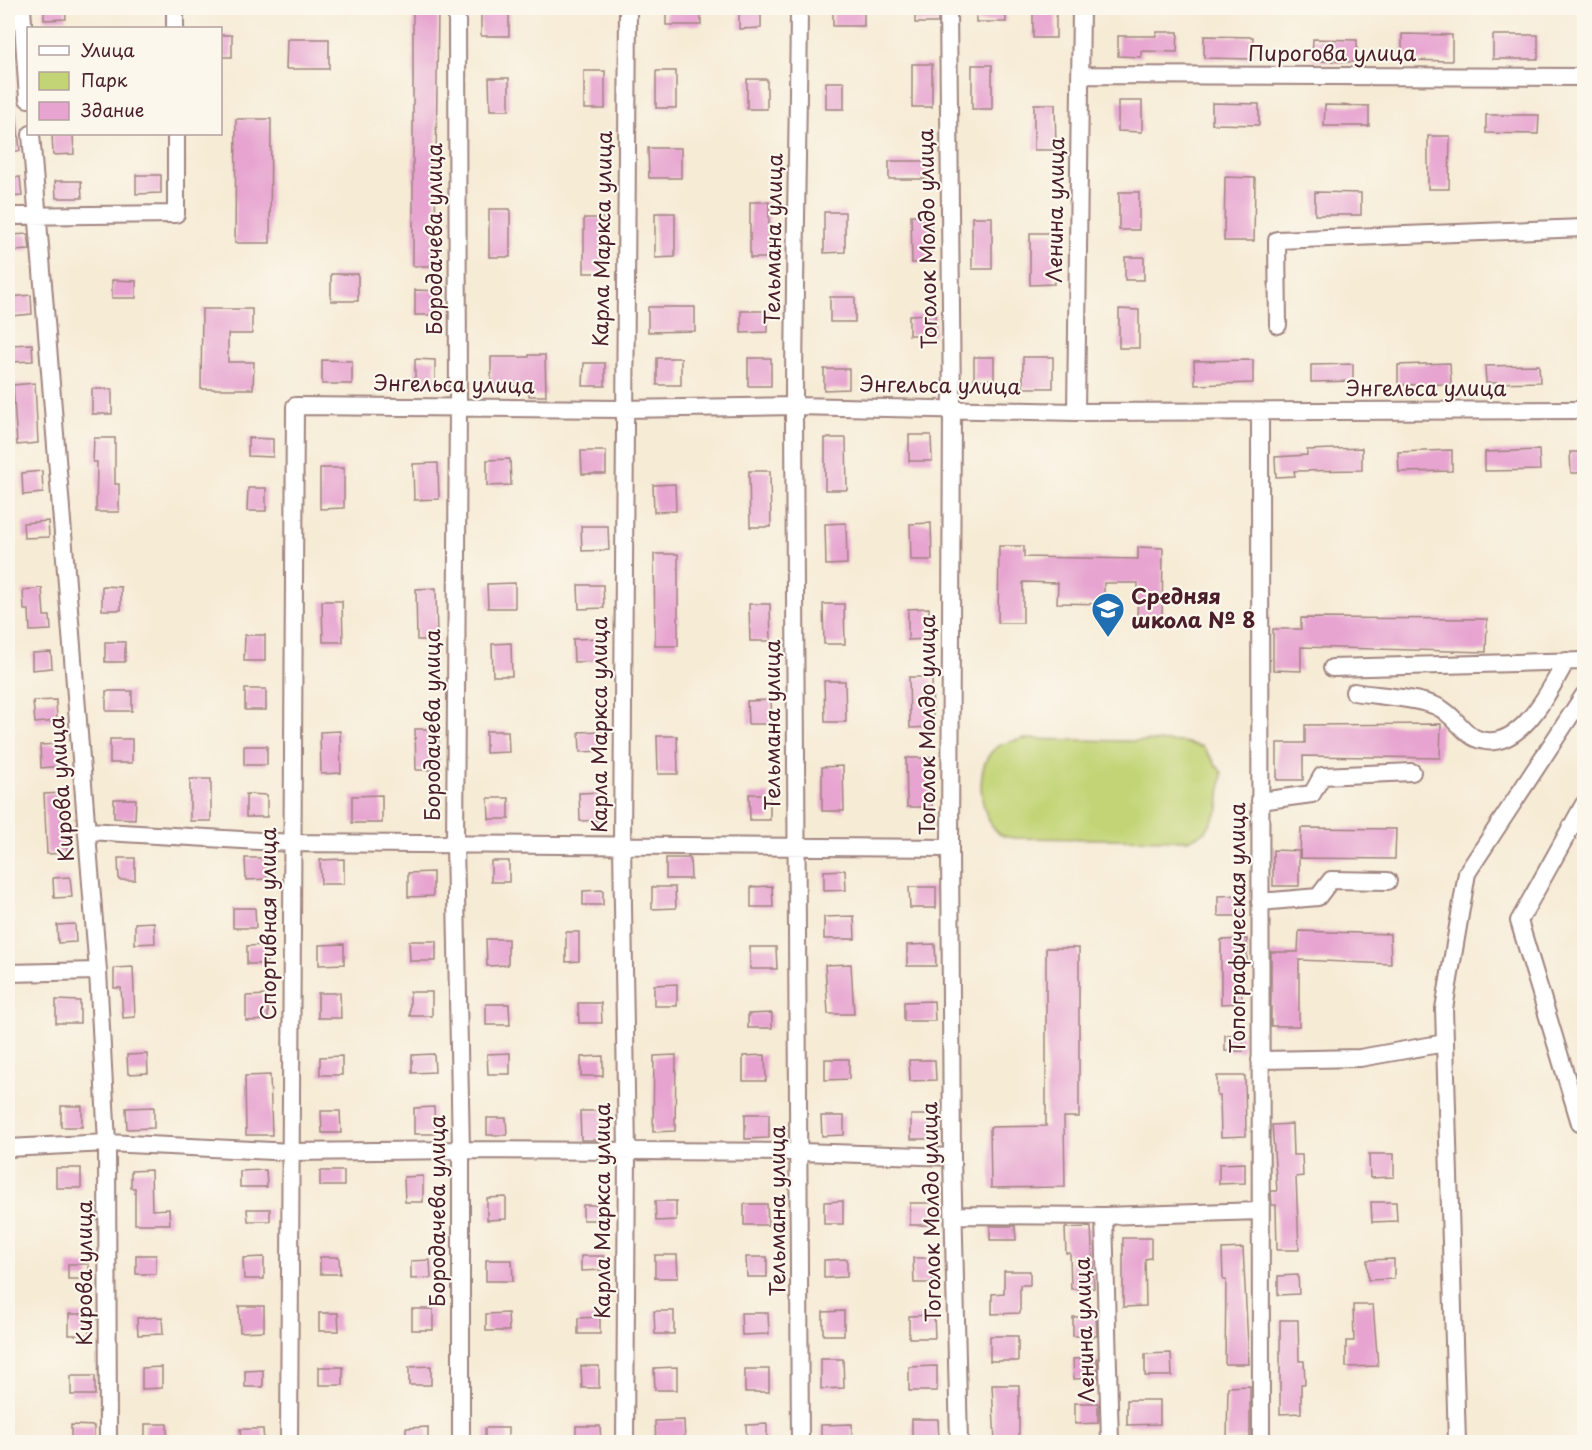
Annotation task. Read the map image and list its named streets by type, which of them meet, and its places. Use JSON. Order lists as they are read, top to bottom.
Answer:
{
  "streets": {
    "street": [
      "Пирогова улица",
      "Ленина улица",
      "Бородачева улица",
      "Карла Маркса улица",
      "Тельмана улица",
      "Тоголок Молдо улица",
      "Энгельса улица",
      "Кирова улица",
      "Спортивная улица",
      "Топографическая улица"
    ]
  },
  "crossings": [
    ["Пирогова улица", "Ленина улица"],
    ["Ленина улица", "Энгельса улица"],
    ["Бородачева улица", "Энгельса улица"],
    ["Карла Маркса улица", "Энгельса улица"],
    ["Тельмана улица", "Энгельса улица"],
    ["Тоголок Молдо улица", "Энгельса улица"],
    ["Энгельса улица", "Спортивная улица"],
    ["Энгельса улица", "Топографическая улица"]
  ],
  "places": {
    "school or university": ["Средняя школа № 8"]
  },
  "legend": ["Улица", "Парк", "Здание"]
}
